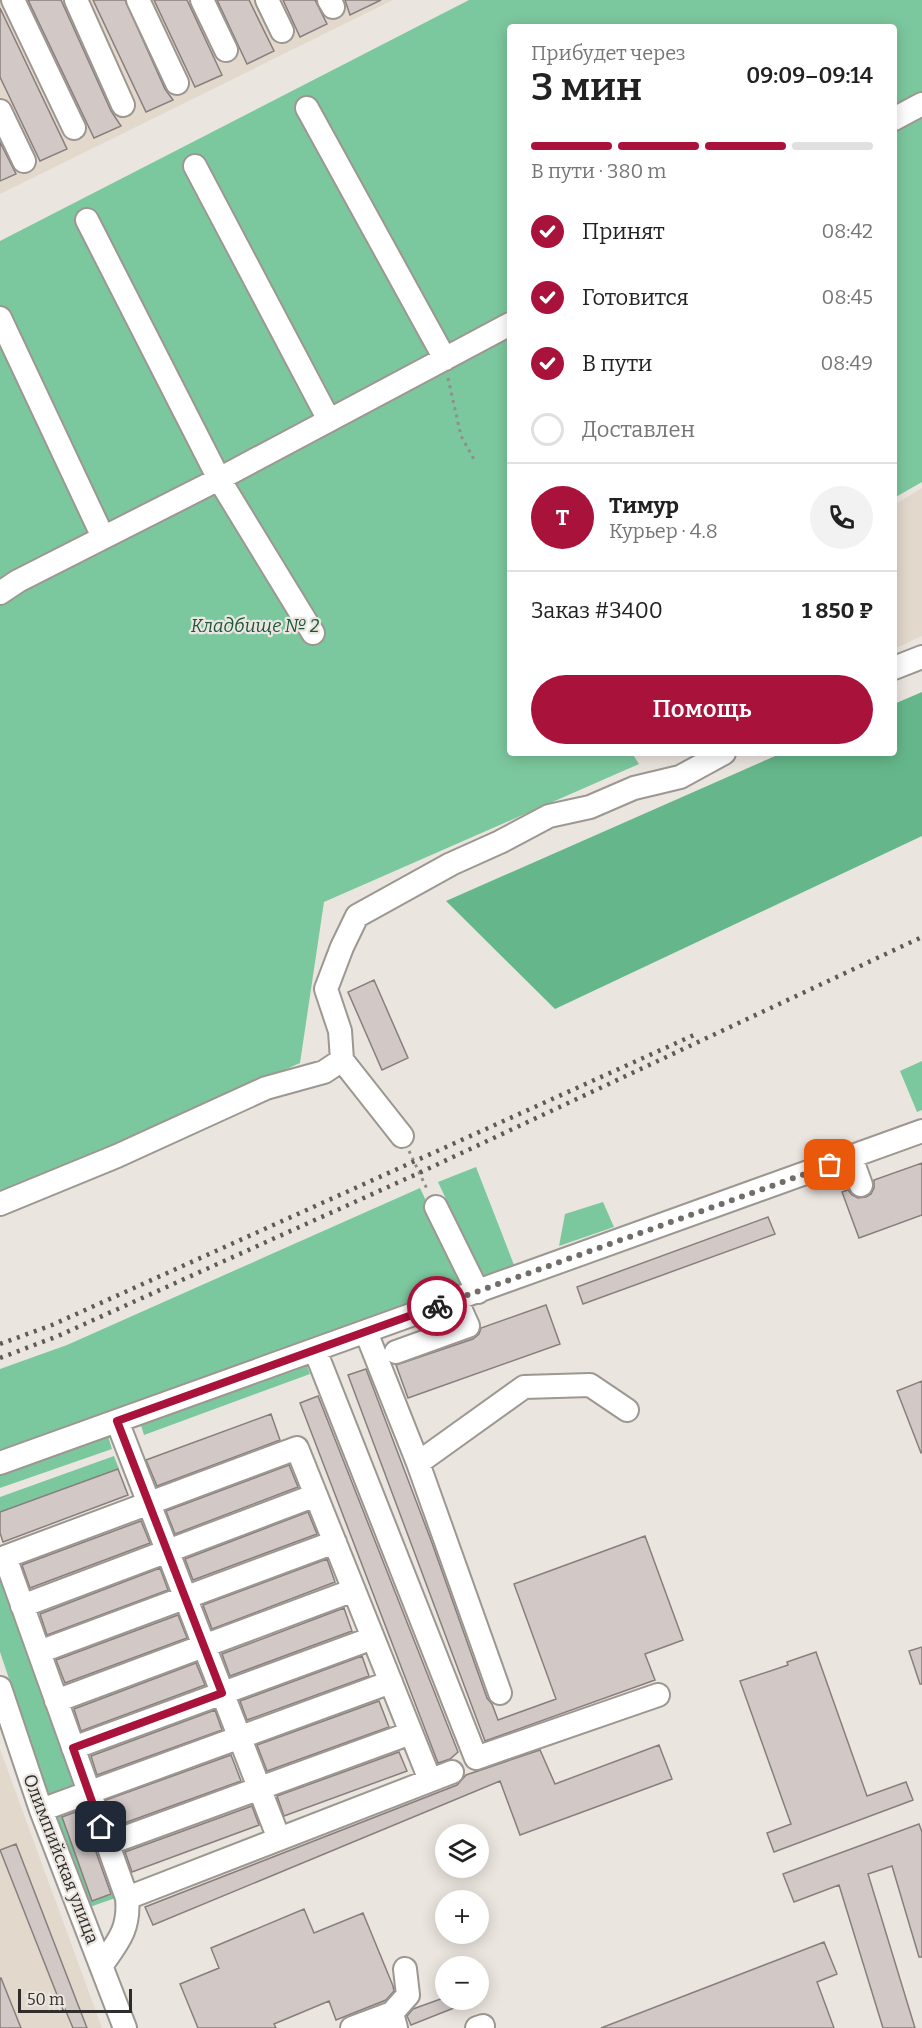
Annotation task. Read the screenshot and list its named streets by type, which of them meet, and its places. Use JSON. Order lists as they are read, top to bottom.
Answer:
{
  "streets": {
    "street": ["Олимпийская улица"]
  },
  "parks": ["Кладбище № 2"],
  "scale_bar": "50 m",
  "page": {
    "heading": ["3 мин", "Прибудет через", "09:09–09:14"],
    "panel": [
      "Тимур",
      "Курьер · 4.8",
      "Заказ #3400",
      "1 850 ₽"
    ],
    "bar": "В пути · 380 m",
    "list": [
      ["Принят", "08:42"],
      ["Готовится", "08:45"],
      ["В пути", "08:49"],
      "Доставлен"
    ],
    "round": "Т",
    "buttons": "Помощь",
    "map_buttons": ["+", "−"],
    "scale": "50 m"
  }
}
